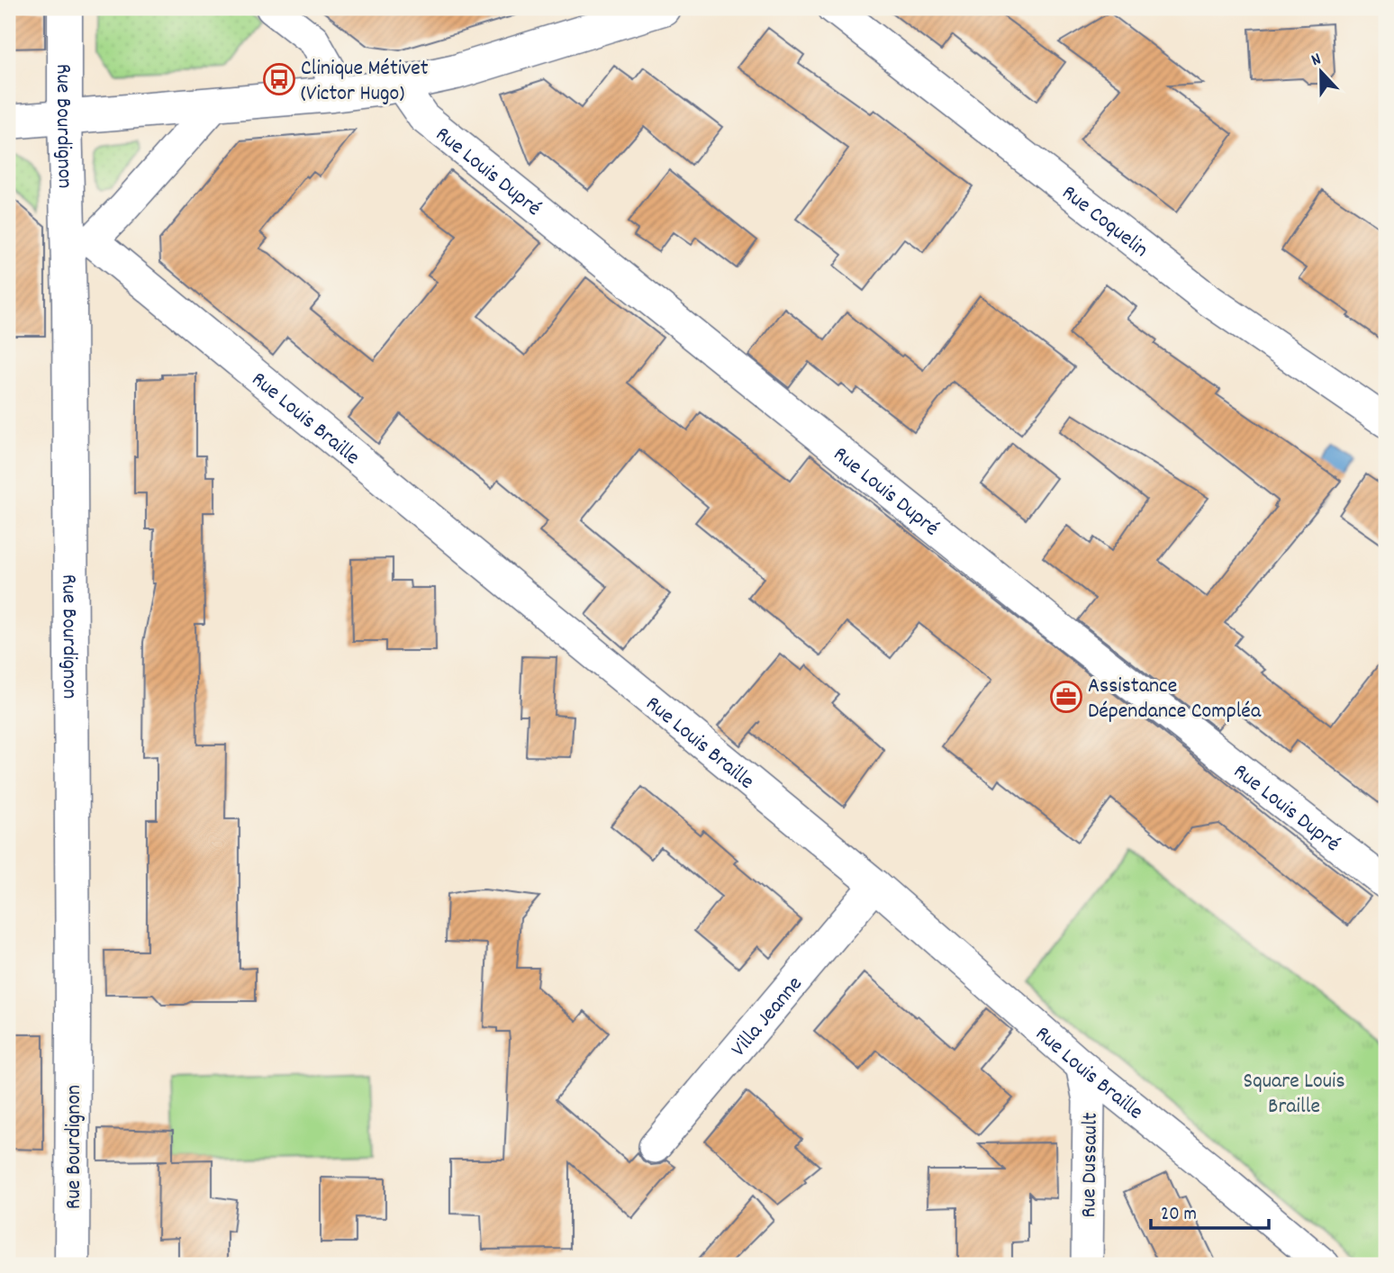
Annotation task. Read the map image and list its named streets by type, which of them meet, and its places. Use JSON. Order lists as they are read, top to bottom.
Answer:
{
  "streets": {
    "street": [
      "Rue Bourdignon",
      "Rue Louis Dupré",
      "Rue Coquelin",
      "Rue Louis Braille",
      "Villa Jeanne",
      "Rue Dussault"
    ]
  },
  "crossings": [
    ["Rue Bourdignon", "Rue Louis Braille"],
    ["Rue Louis Braille", "Villa Jeanne"],
    ["Rue Louis Braille", "Rue Dussault"]
  ],
  "parks": ["Square Louis Braille"],
  "places": {
    "bus stop": ["Clinique Métivet (Victor Hugo)"],
    "office": ["Assistance Dépendance Compléa"]
  },
  "scale_bar": "20 m",
  "north": "top"
}
